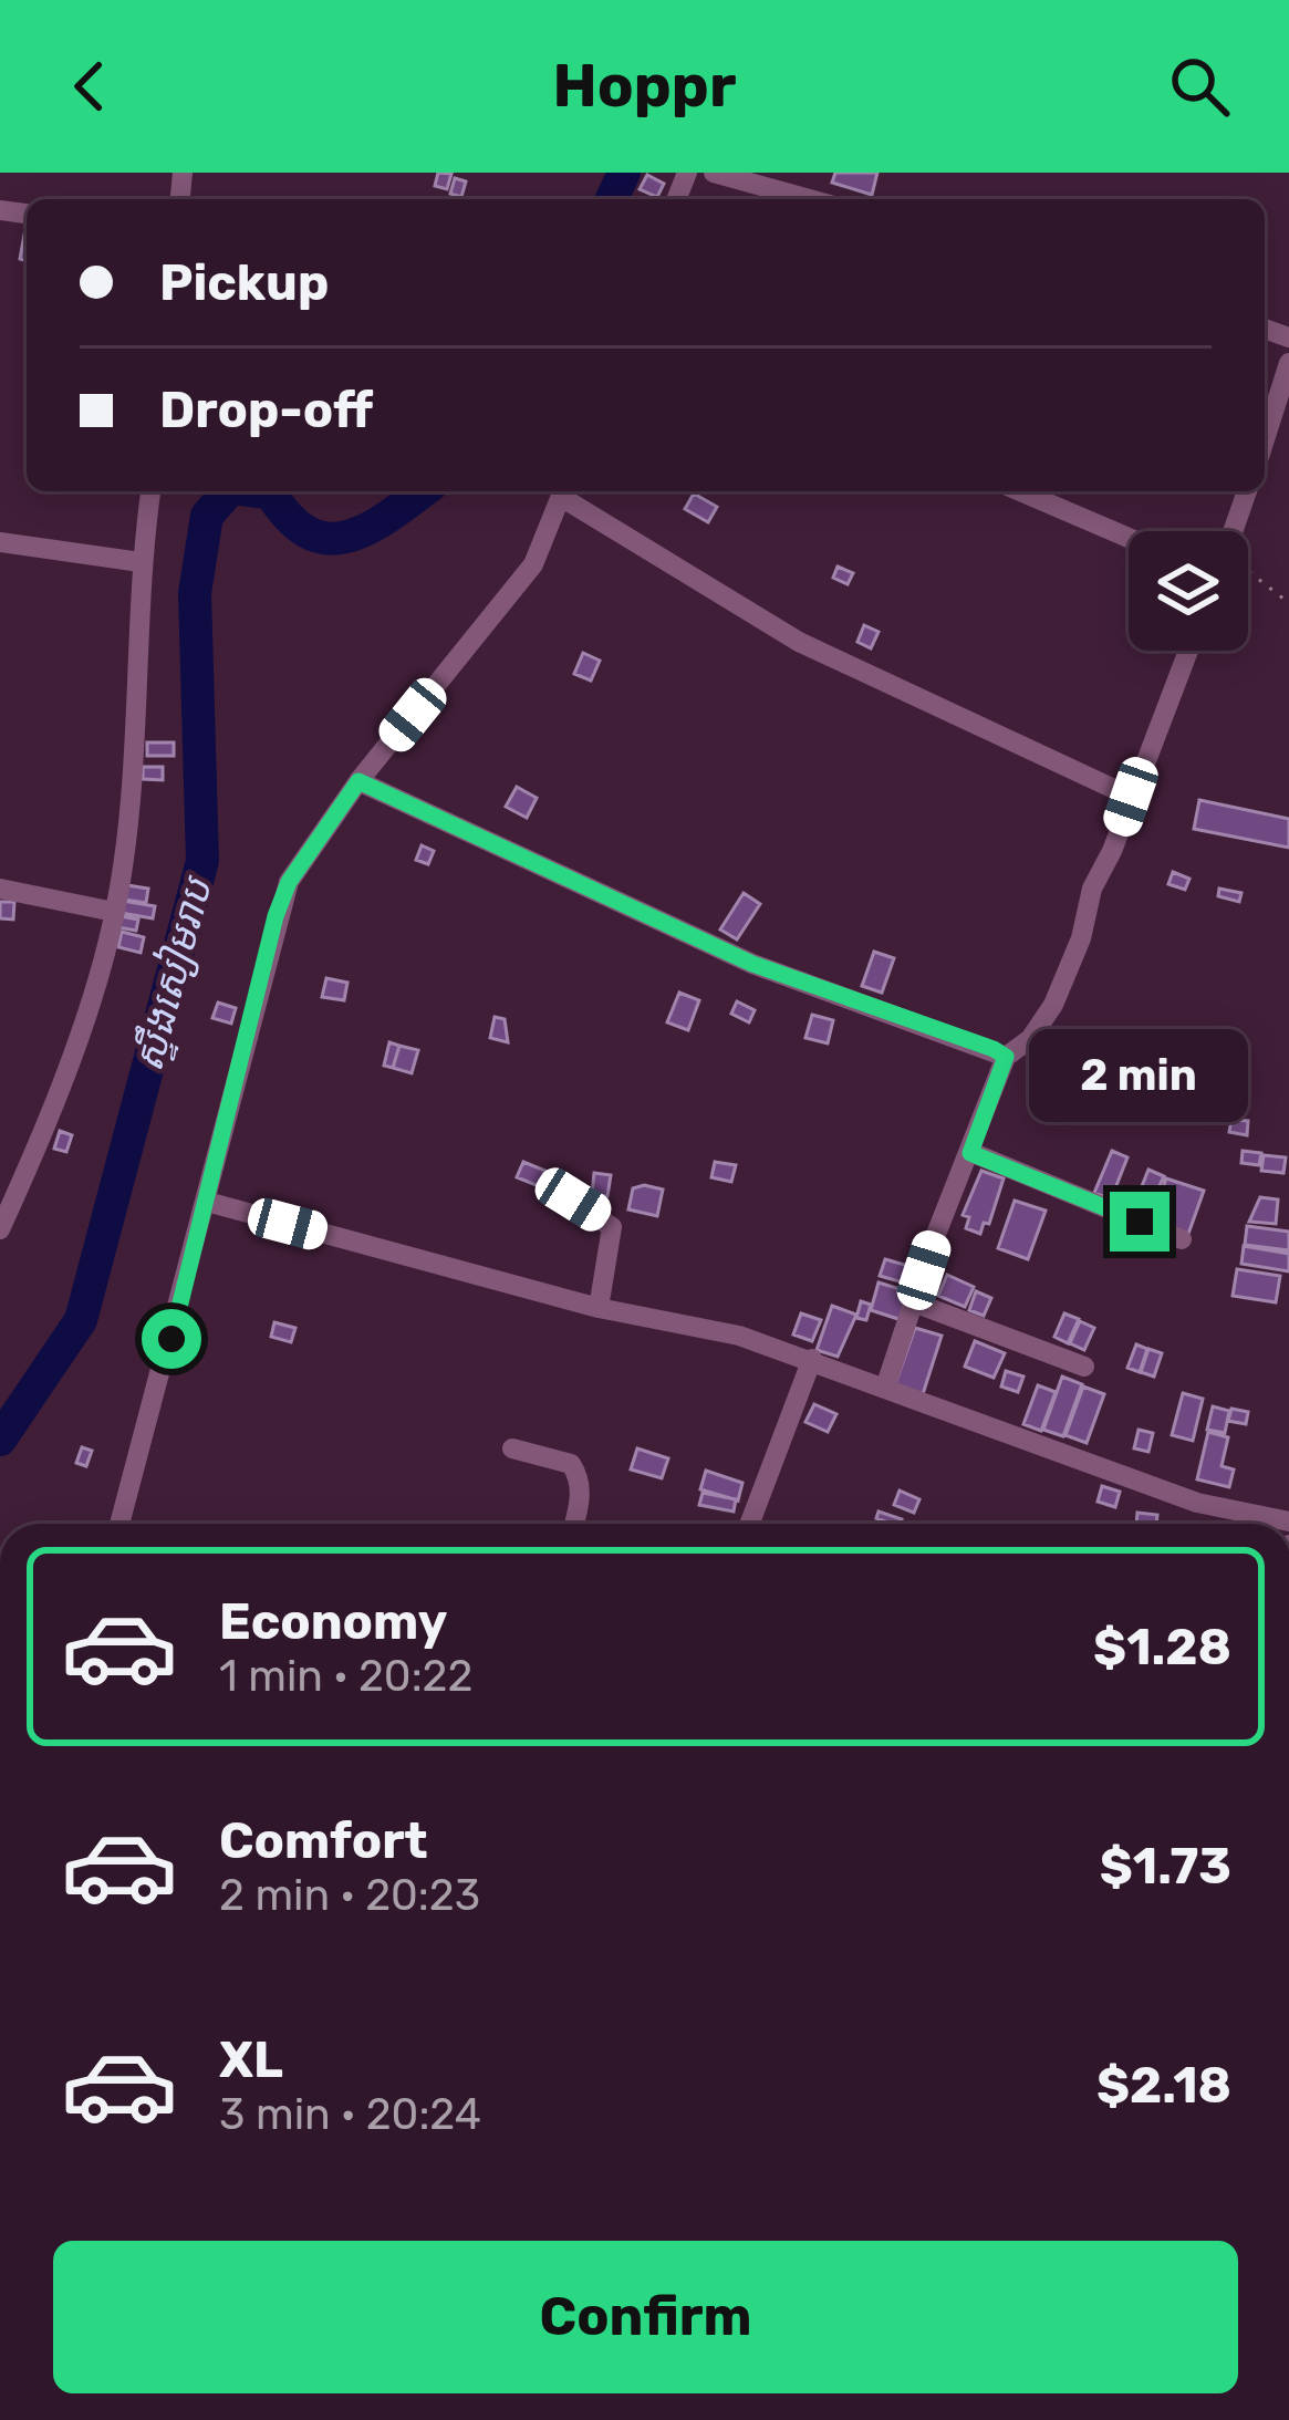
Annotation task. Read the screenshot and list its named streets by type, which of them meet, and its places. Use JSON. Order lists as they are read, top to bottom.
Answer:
{
  "water": ["ស្ទឹងសៀមរាប"],
  "page": {
    "header": "Hoppr",
    "banner": ["Pickup", "Drop-off"],
    "bubble": "2 min",
    "list": [
      {
        "name": "Economy",
        "note": "1 min · 20:22",
        "value": "$1.28"
      },
      {
        "name": "Comfort",
        "note": "2 min · 20:23",
        "value": "$1.73"
      },
      {
        "name": "XL",
        "note": "3 min · 20:24",
        "value": "$2.18"
      }
    ],
    "buttons": "Confirm"
  }
}
